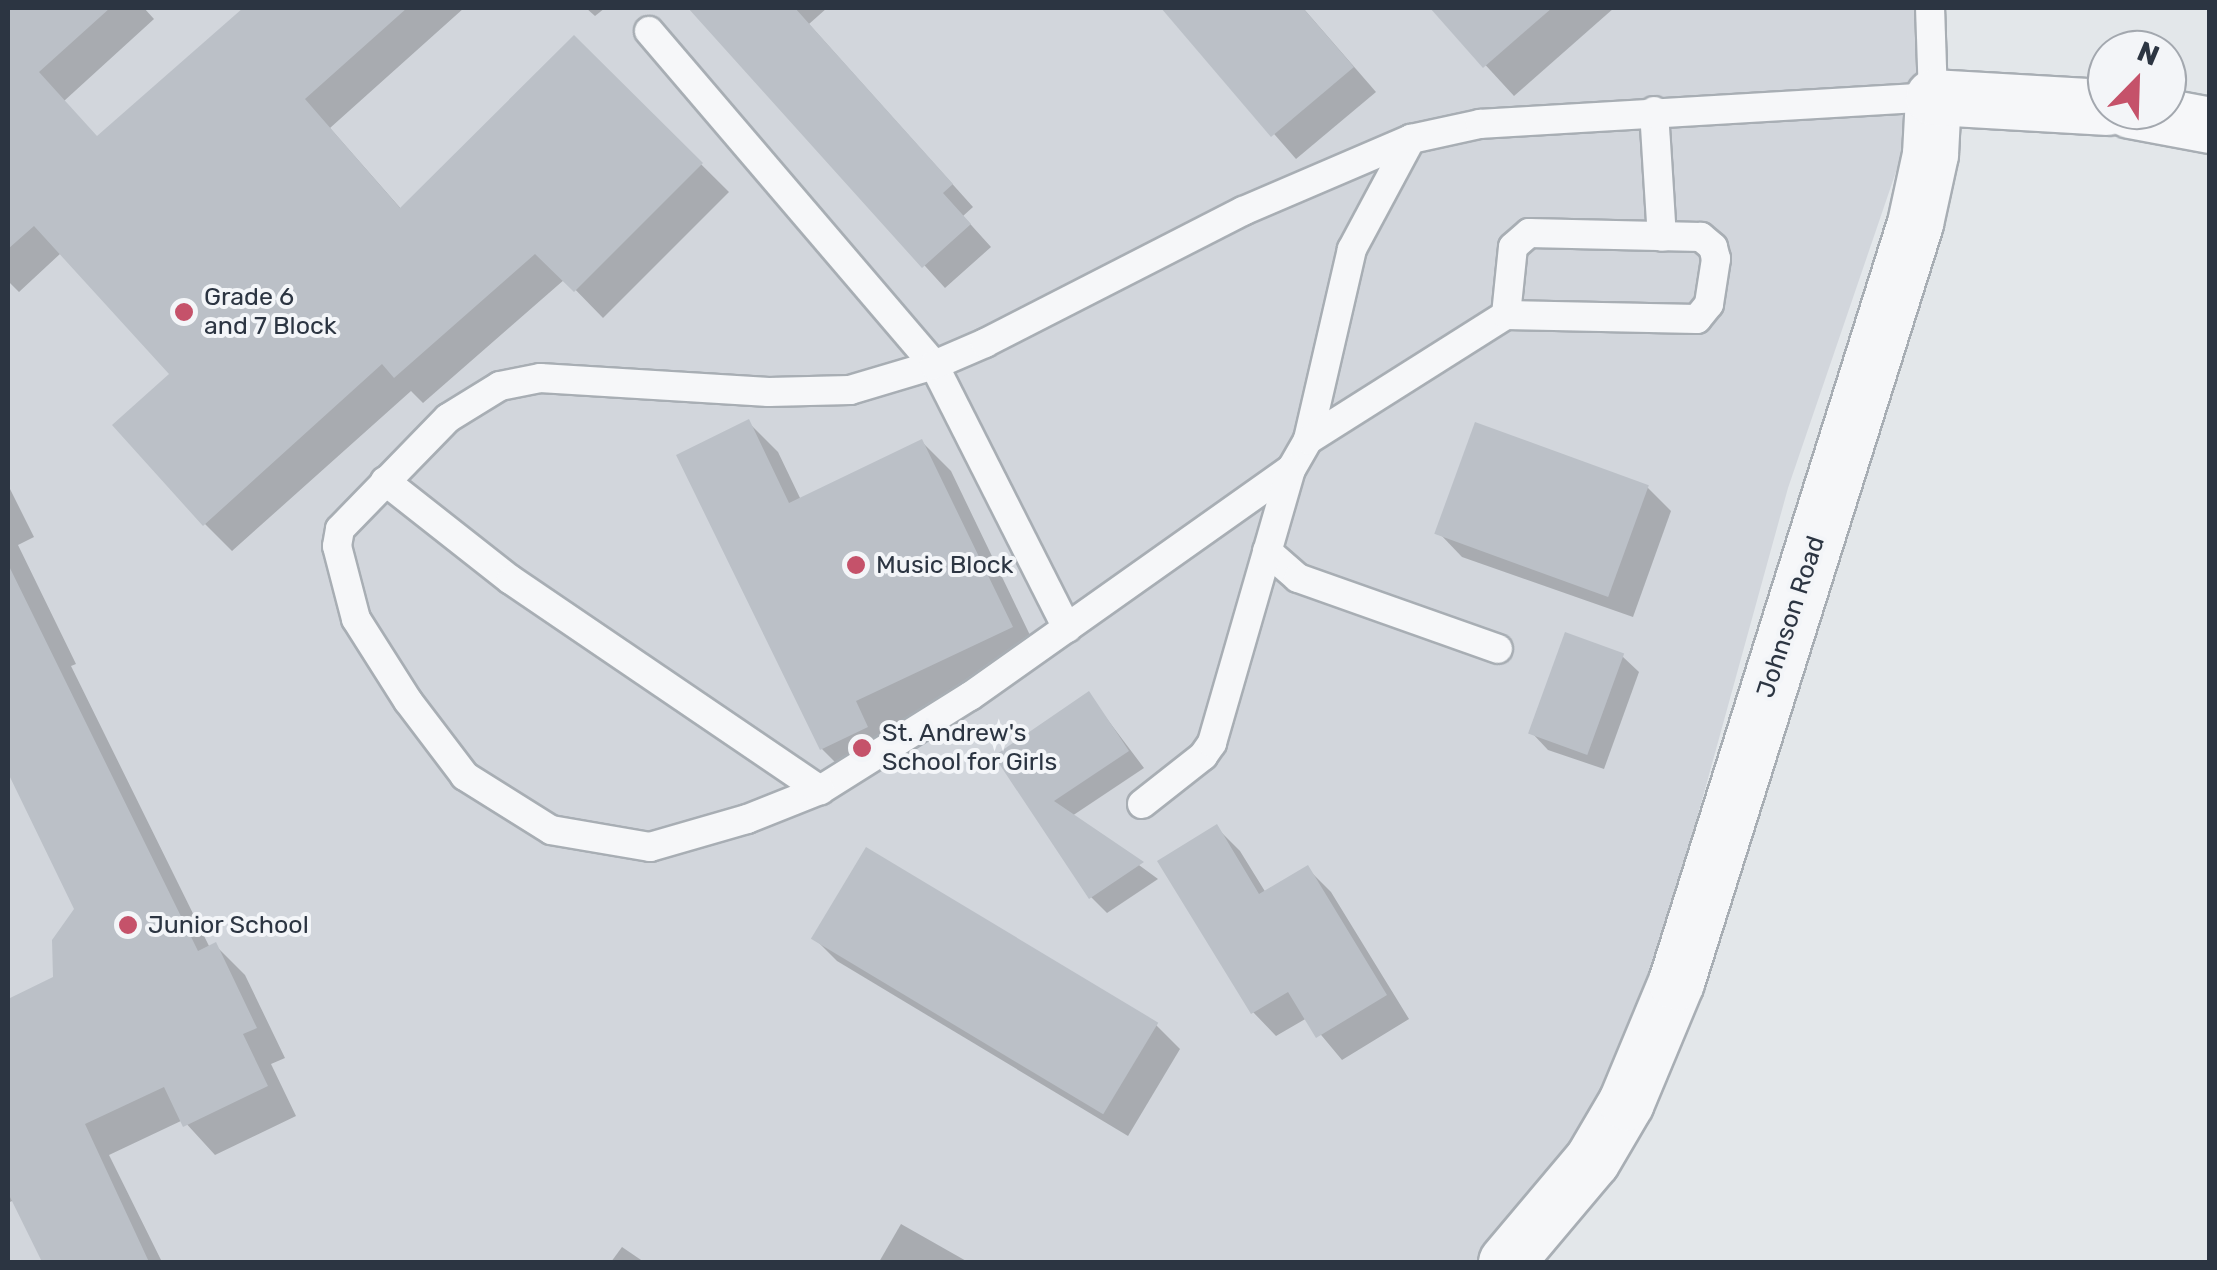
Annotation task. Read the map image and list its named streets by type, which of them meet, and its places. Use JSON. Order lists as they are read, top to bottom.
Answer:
{
  "streets": {
    "street": ["Johnson Road"]
  },
  "places": [
    "Grade 6 and 7 Block",
    "Music Block",
    "St. Andrew's School for Girls",
    "Junior School"
  ],
  "north": "top right"
}
